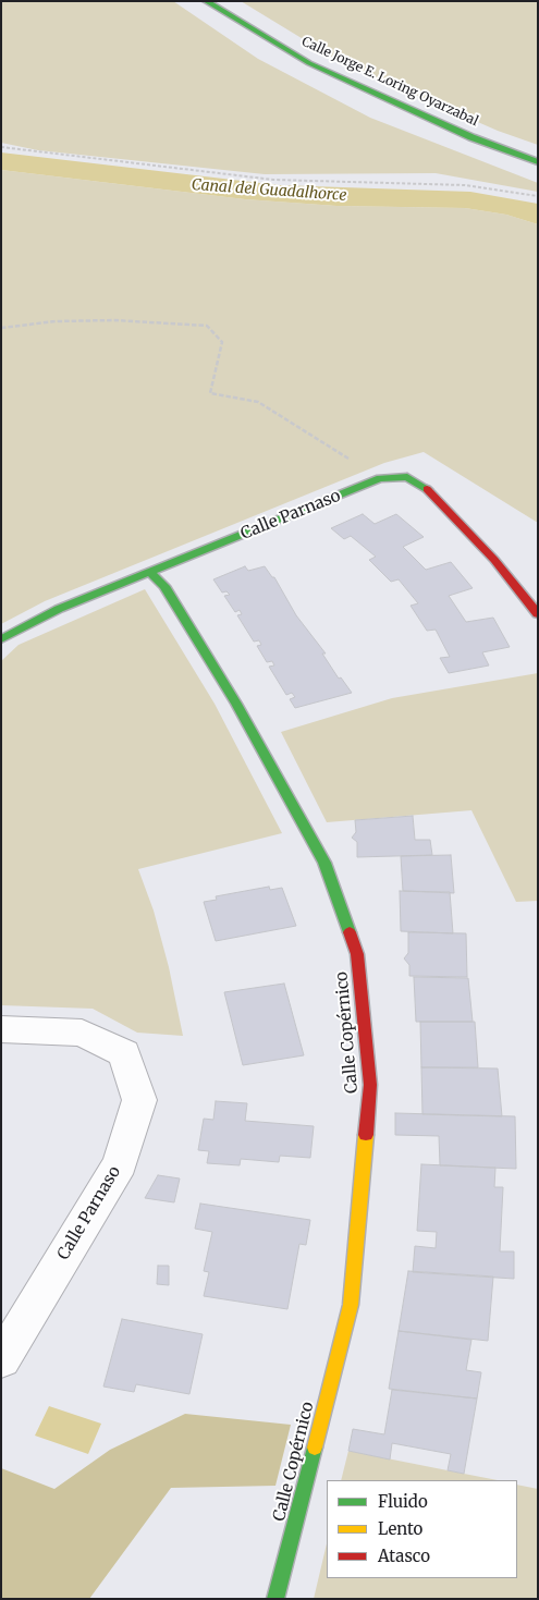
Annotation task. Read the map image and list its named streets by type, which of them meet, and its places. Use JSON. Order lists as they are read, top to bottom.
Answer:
{
  "streets": {
    "street": ["Calle Jorge E. Loring Oyarzabal", "Calle Parnaso", "Calle Copérnico"]
  },
  "crossings": [
    ["Calle Parnaso", "Calle Copérnico"]
  ],
  "water": ["Canal del Guadalhorce"],
  "legend": ["Fluido", "Lento", "Atasco"]
}
